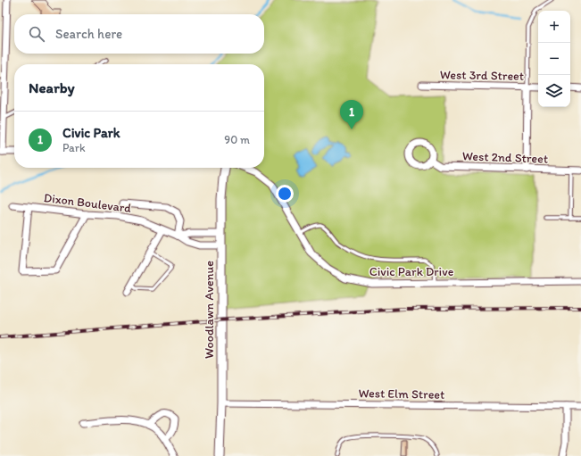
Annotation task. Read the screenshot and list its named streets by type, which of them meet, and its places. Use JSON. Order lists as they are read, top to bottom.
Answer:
{
  "streets": {
    "street": [
      "West 3rd Street",
      "West 2nd Street",
      "Dixon Boulevard",
      "Civic Park Drive",
      "Woodlawn Avenue",
      "West Elm Street"
    ]
  },
  "crossings": [
    ["Dixon Boulevard", "Woodlawn Avenue"],
    ["Woodlawn Avenue", "West Elm Street"]
  ],
  "page": {
    "map_buttons": ["+", "−"],
    "search": "Search here",
    "heading": "Nearby",
    "pins": "1",
    "list": [
      {
        "mark": "1",
        "name": "Civic Park",
        "note": "Park",
        "value": "90 m"
      }
    ]
  }
}
